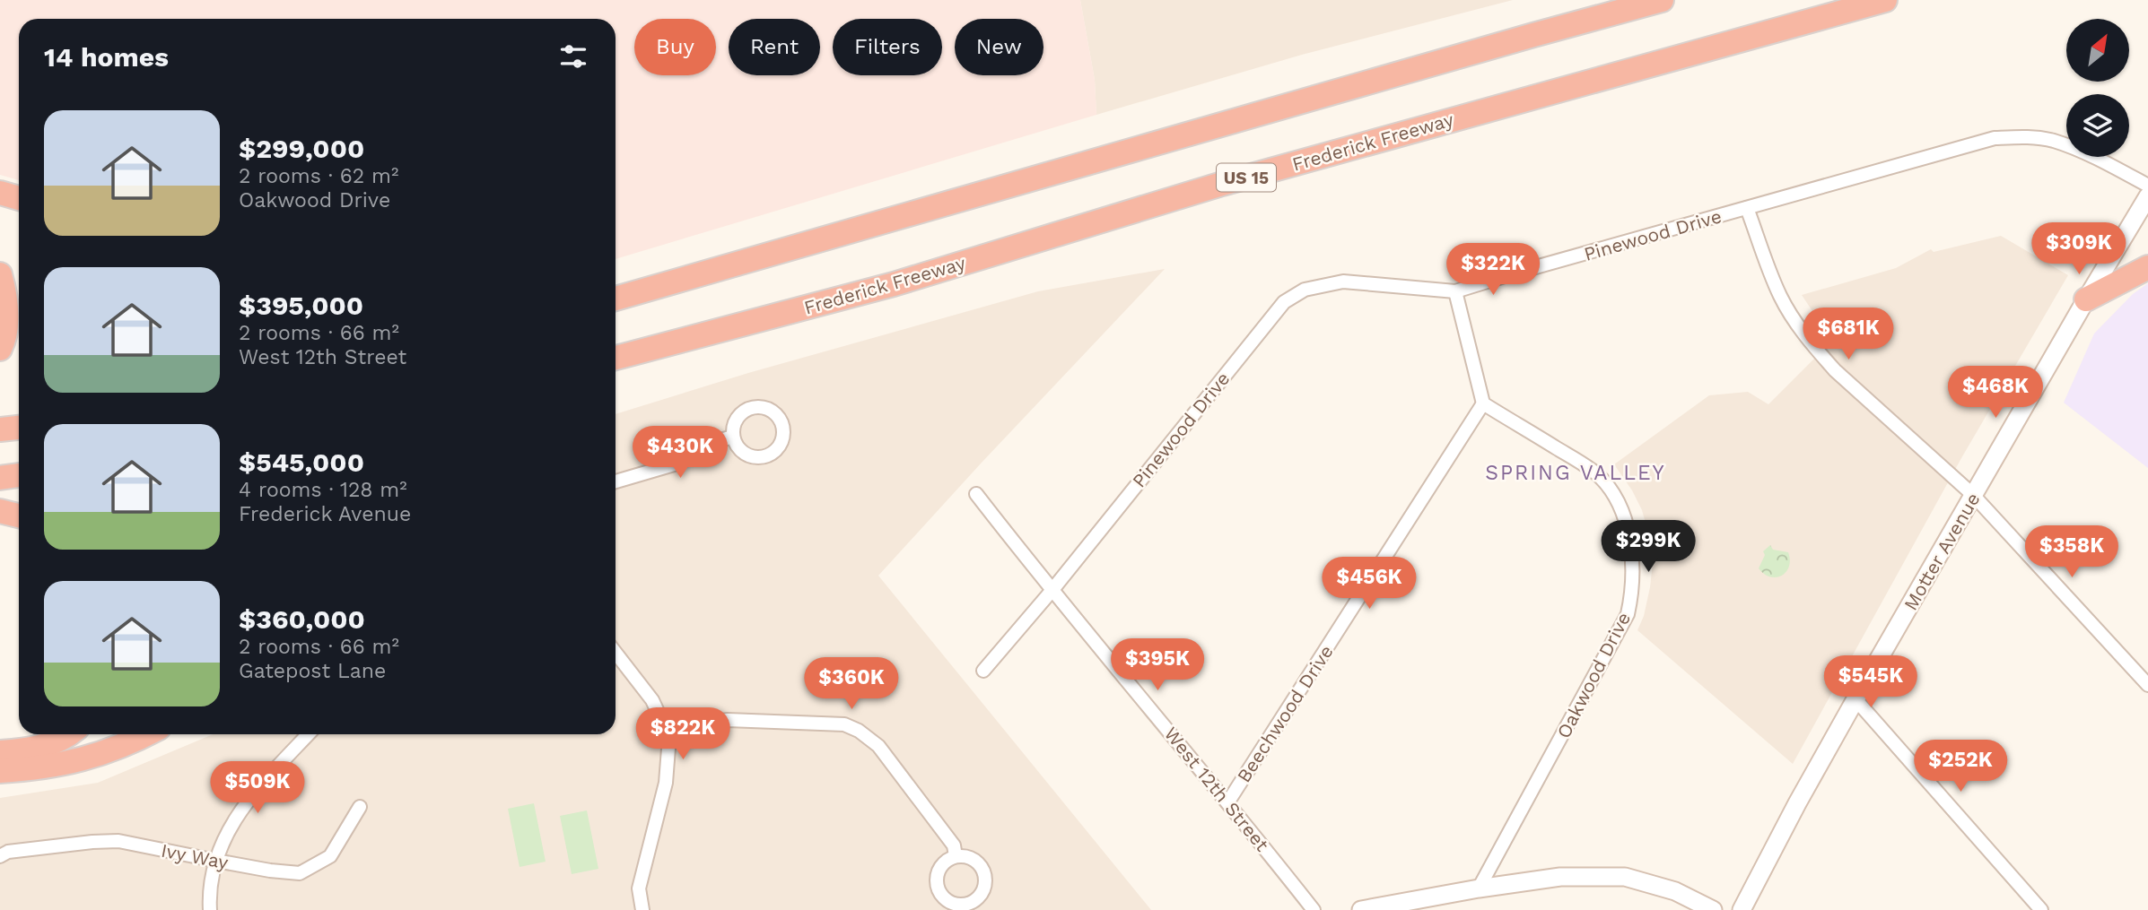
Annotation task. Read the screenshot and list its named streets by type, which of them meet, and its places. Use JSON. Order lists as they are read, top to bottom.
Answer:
{
  "streets": {
    "highway": ["Frederick Freeway", "US 15"],
    "main road": ["Motter Avenue"],
    "street": [
      "Pinewood Drive",
      "Oakwood Drive",
      "Beechwood Drive",
      "West 12th Street",
      "Ivy Way"
    ]
  },
  "crossings": [
    ["Pinewood Drive", "West 12th Street"],
    ["Oakwood Drive", "Beechwood Drive"],
    ["Beechwood Drive", "West 12th Street"]
  ],
  "districts": ["SPRING VALLEY"],
  "north": "top right",
  "page": {
    "chip": [
      "Buy",
      "Rent",
      "Filters",
      "New"
    ],
    "heading": "14 homes",
    "list": [
      {
        "name": "$299,000",
        "note": "2 rooms · 62 m² · Oakwood Drive"
      },
      {
        "name": "$395,000",
        "note": "2 rooms · 66 m² · West 12th Street"
      },
      {
        "name": "$545,000",
        "note": "4 rooms · 128 m² · Frederick Avenue"
      },
      {
        "name": "$360,000",
        "note": "2 rooms · 66 m² · Gatepost Lane"
      }
    ],
    "price": [
      "$309K",
      "$322K",
      "$681K",
      "$468K",
      "$430K",
      "$299K",
      "$358K",
      "$456K",
      "$395K",
      "$545K",
      "$360K",
      "$822K",
      "$252K",
      "$509K"
    ]
  }
}
